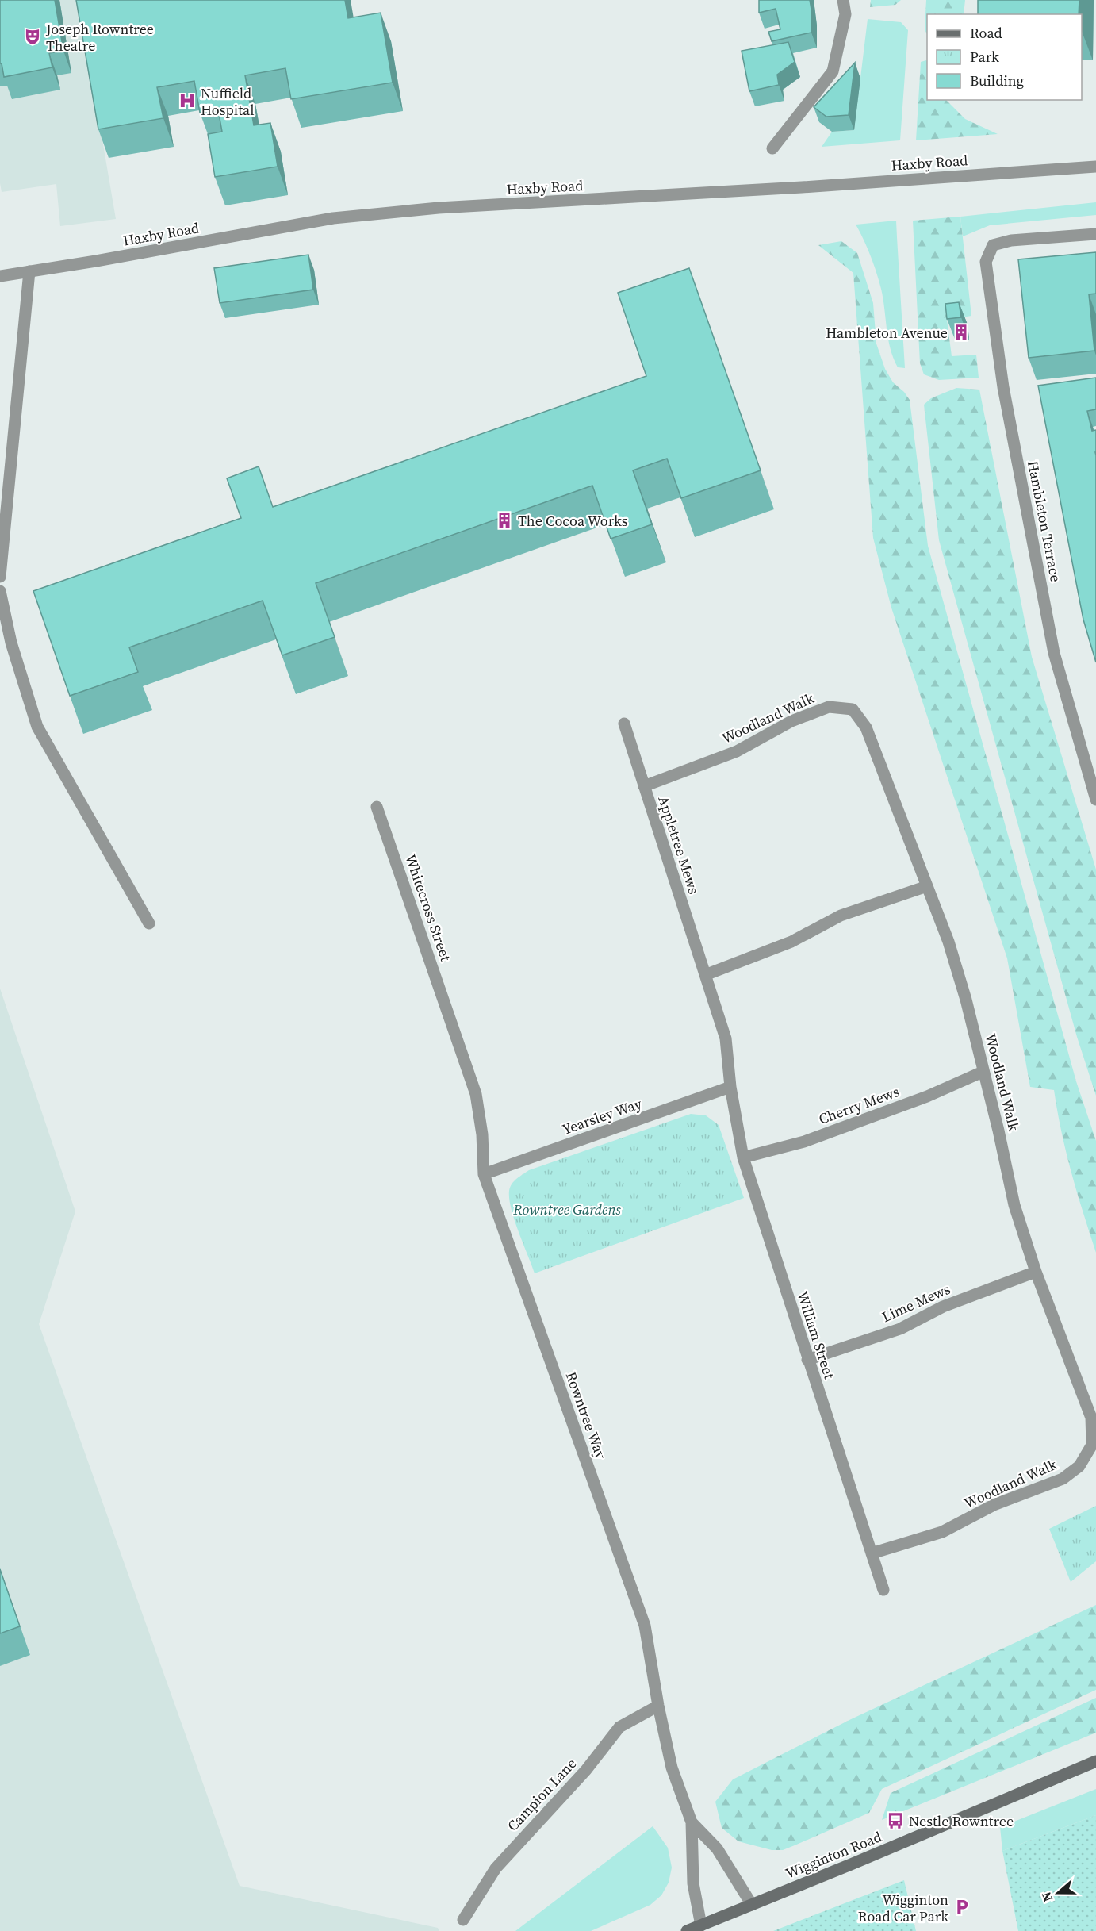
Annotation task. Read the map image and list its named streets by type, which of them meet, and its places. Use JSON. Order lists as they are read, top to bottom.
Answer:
{
  "streets": {
    "main road": ["Wigginton Road"],
    "street": [
      "Haxby Road",
      "Hambleton Terrace",
      "Woodland Walk",
      "Appletree Mews",
      "Whitecross Street",
      "Cherry Mews",
      "Yearsley Way",
      "Lime Mews",
      "William Street",
      "Rowntree Way",
      "Campion Lane"
    ]
  },
  "crossings": [
    ["Woodland Walk", "Appletree Mews"],
    ["Woodland Walk", "Cherry Mews"],
    ["Woodland Walk", "Lime Mews"],
    ["Woodland Walk", "William Street"],
    ["Appletree Mews", "Yearsley Way"],
    ["Appletree Mews", "William Street"],
    ["Whitecross Street", "Rowntree Way"],
    ["Cherry Mews", "William Street"],
    ["Yearsley Way", "William Street"],
    ["Yearsley Way", "Rowntree Way"],
    ["Lime Mews", "William Street"],
    ["Rowntree Way", "Campion Lane"],
    ["Rowntree Way", "Wigginton Road"]
  ],
  "parks": ["Rowntree Gardens"],
  "places": {
    "theatre": ["Joseph Rowntree Theatre"],
    "hospital": ["Nuffield Hospital"],
    "building": ["Hambleton Avenue", "The Cocoa Works"],
    "bus stop": ["Nestle Rowntree"],
    "parking": ["Wigginton Road Car Park"]
  },
  "legend": ["Road", "Park", "Building"],
  "north": "left"
}
